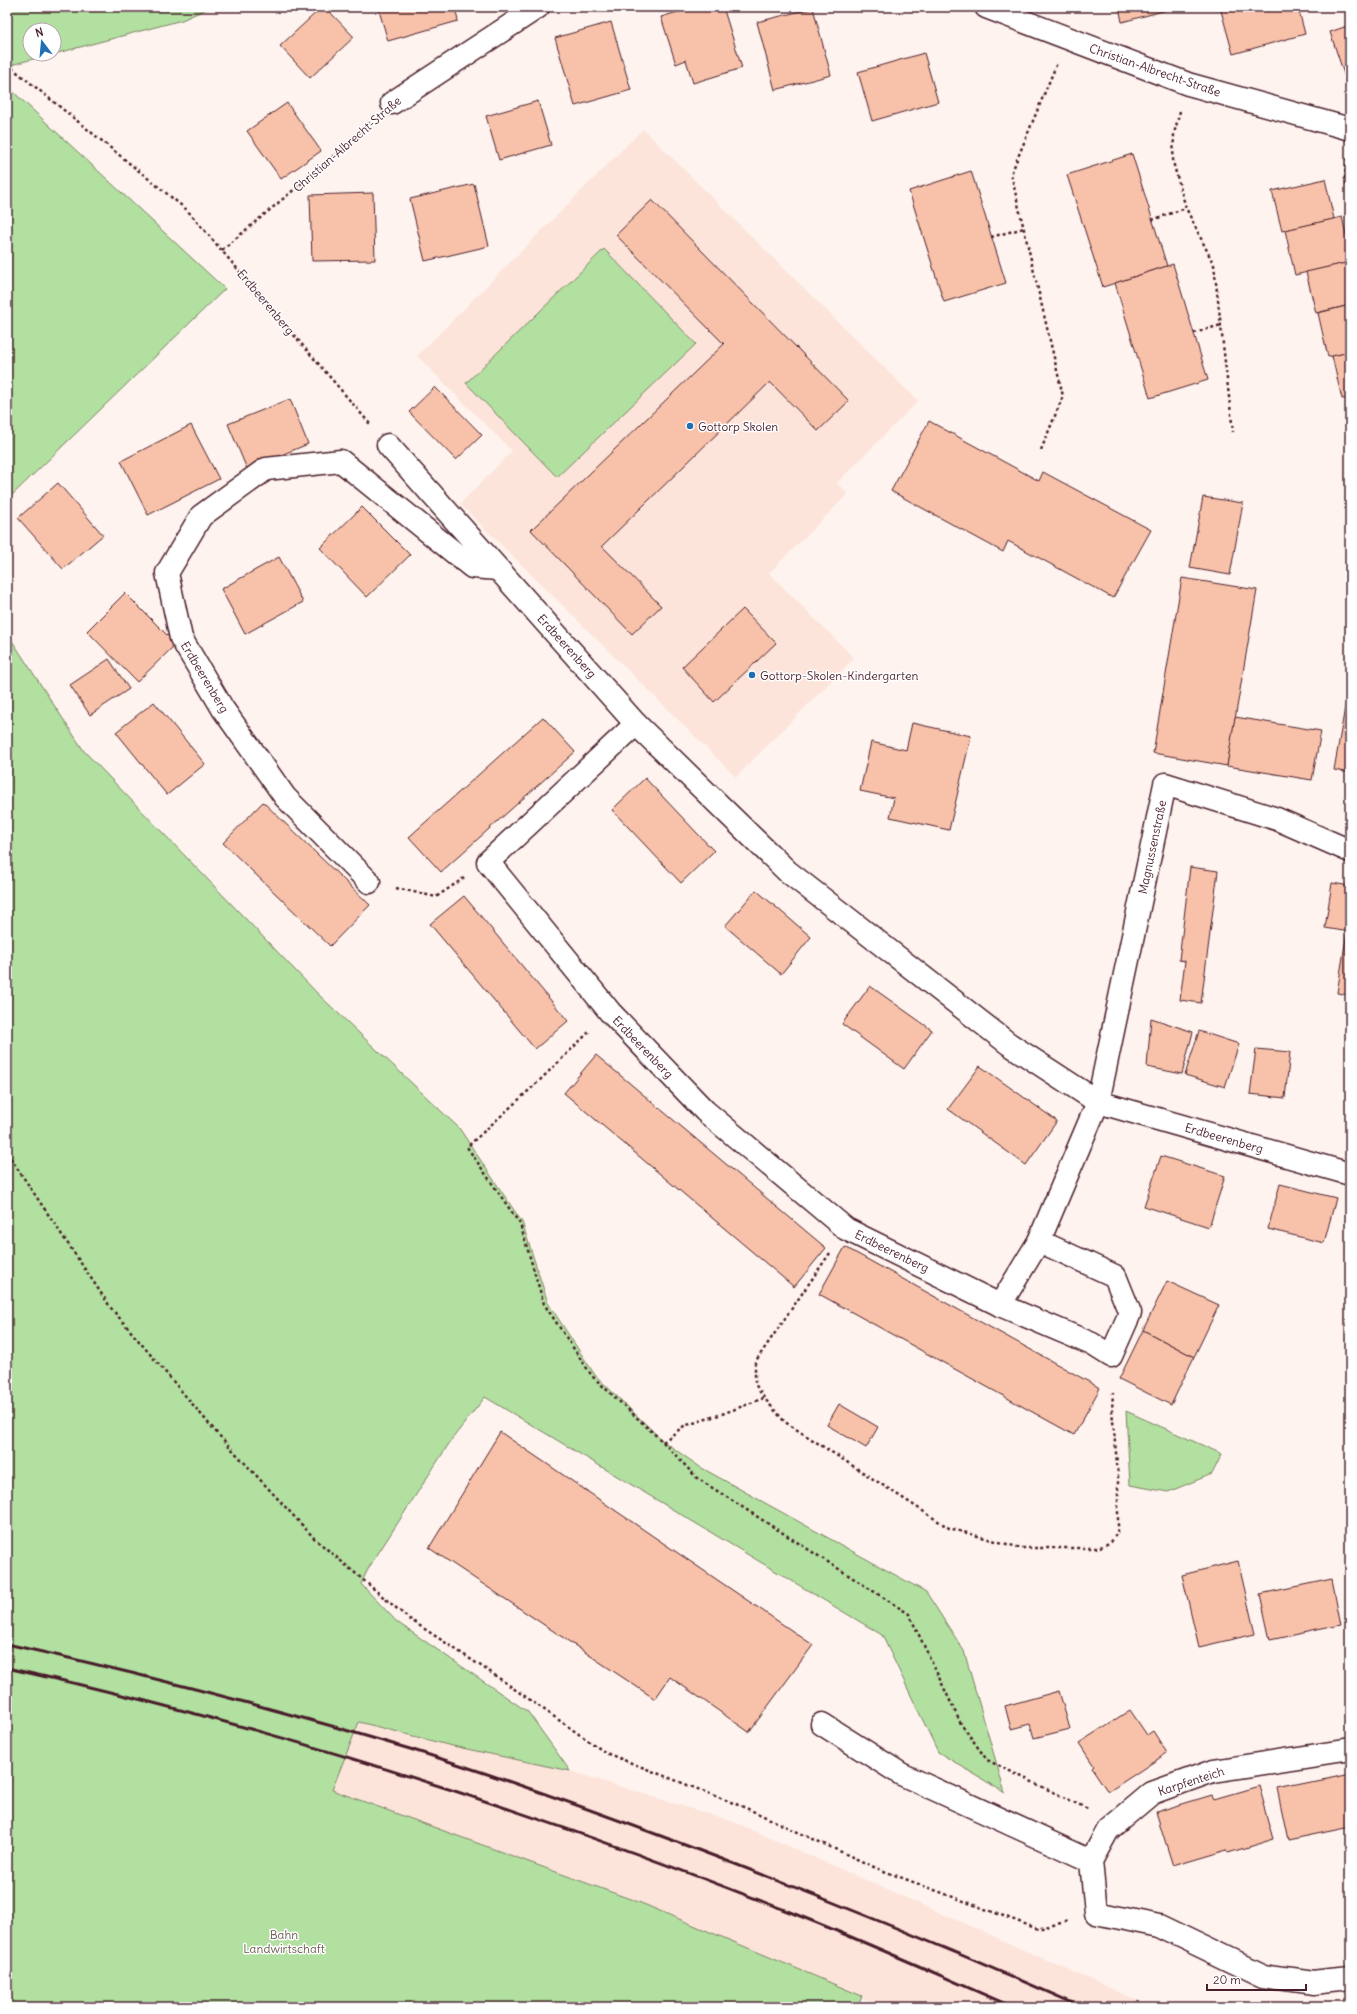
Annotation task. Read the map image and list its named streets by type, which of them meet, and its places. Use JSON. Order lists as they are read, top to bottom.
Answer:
{
  "streets": {
    "street": [
      "Christian-Albrecht-Straße",
      "Erdbeerenberg",
      "Magnussenstraße",
      "Karpfenteich"
    ]
  },
  "crossings": [
    ["Christian-Albrecht-Straße", "Erdbeerenberg"],
    ["Erdbeerenberg", "Magnussenstraße"]
  ],
  "parks": ["Bahn Landwirtschaft"],
  "places": ["Gottorp Skolen", "Gottorp-Skolen-Kindergarten"],
  "scale_bar": "20 m",
  "north": "top"
}
